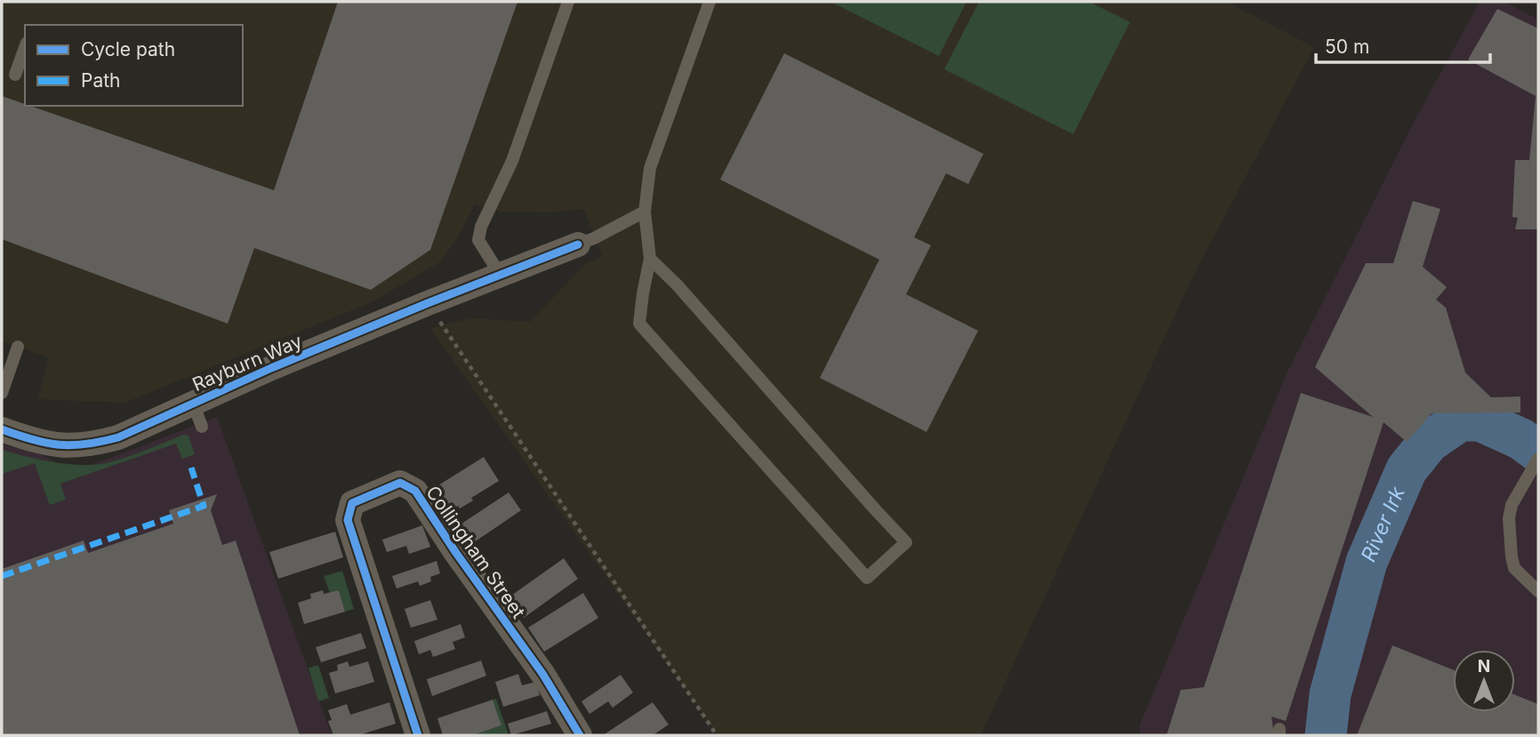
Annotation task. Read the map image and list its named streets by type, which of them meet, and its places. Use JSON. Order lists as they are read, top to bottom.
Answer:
{
  "streets": {
    "street": ["Rayburn Way", "Collingham Street"]
  },
  "water": ["River Irk"],
  "legend": ["Cycle path", "Path"],
  "scale_bar": "50 m",
  "north": "top"
}
